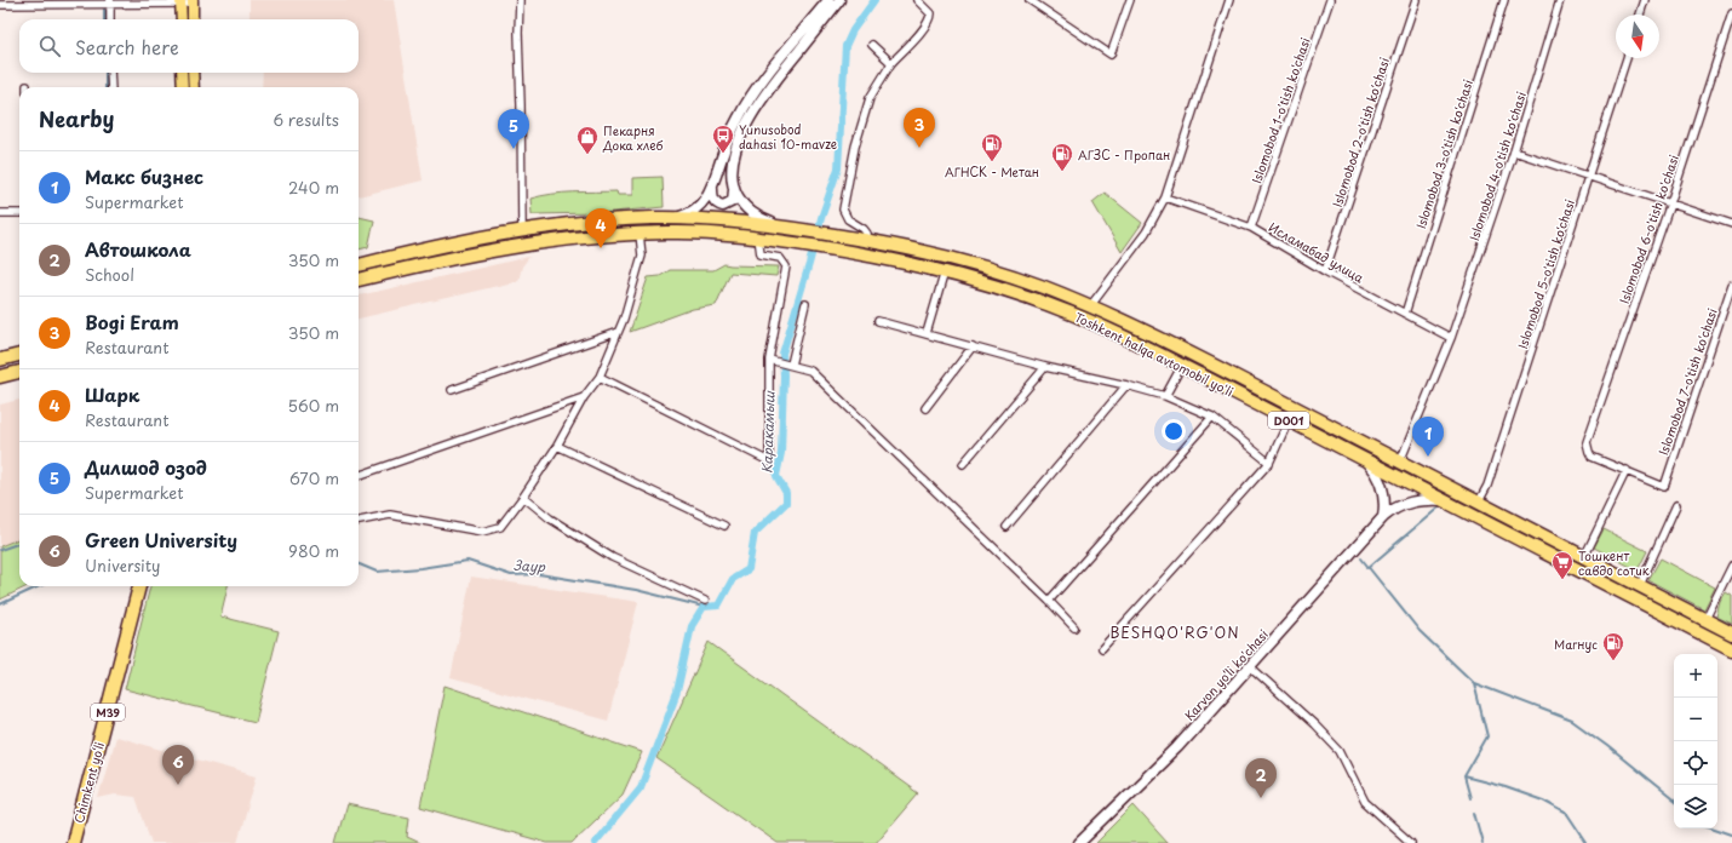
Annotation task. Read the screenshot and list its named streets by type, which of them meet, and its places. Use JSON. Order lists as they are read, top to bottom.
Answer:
{
  "streets": {
    "highway": [
      "Toshkent halqa avtomobil yo'li",
      "D001",
      "M39",
      "Chimkent yo‘li"
    ],
    "main road": ["Karvon yo‘li ko'chasi"],
    "street": [
      "Islomobod 1-o'tish ko'chasi",
      "Islomobod 2-o'tish ko'chasi",
      "Islomobod 3-o'tish ko'chasi",
      "Islomobod 4-o'tish ko'chasi",
      "Islomobod 6-o'tish ko'chasi",
      "Исламабад улица",
      "Islomobod 5-o'tish ko'chasi",
      "Islomobod 7-o'tish ko'chasi"
    ]
  },
  "crossings": [
    ["Islomobod 1-o'tish ko'chasi", "Исламабад улица"],
    ["Islomobod 2-o'tish ko'chasi", "Исламабад улица"],
    ["Islomobod 3-o'tish ko'chasi", "Исламабад улица"],
    ["Islomobod 4-o'tish ko'chasi", "Исламабад улица"],
    ["Islomobod 4-o'tish ko'chasi", "Toshkent halqa avtomobil yo'li"],
    ["Islomobod 6-o'tish ko'chasi", "Islomobod 7-o'tish ko'chasi"],
    ["Islomobod 5-o'tish ko'chasi", "Toshkent halqa avtomobil yo'li"],
    ["Toshkent halqa avtomobil yo'li", "Karvon yo‘li ko'chasi"]
  ],
  "districts": ["BESHQO'RG'ON"],
  "water": ["Каракамыш", "Заур"],
  "places": {
    "bus stop": ["Yunusobod dahasi 10-mavze"],
    "shop": ["Пекарня Дока хлеб"],
    "fuel station": ["АГНСК - Метан", "АГЗС - Пропан", "Магнус"],
    "supermarket": ["Тошкент савдо сотик"]
  },
  "north": "bottom",
  "page": {
    "search": "Search here",
    "heading": ["Nearby", "6 results"],
    "pins": [
      "3",
      "5",
      "4",
      "1",
      "6",
      "2"
    ],
    "list": [
      {
        "mark": "1",
        "name": "Макс бизнес",
        "note": "Supermarket",
        "value": "240 m"
      },
      {
        "mark": "2",
        "name": "Автошкола",
        "note": "School",
        "value": "350 m"
      },
      {
        "mark": "3",
        "name": "Bogi Eram",
        "note": "Restaurant",
        "value": "350 m"
      },
      {
        "mark": "4",
        "name": "Шарк",
        "note": "Restaurant",
        "value": "560 m"
      },
      {
        "mark": "5",
        "name": "Дилшод озод",
        "note": "Supermarket",
        "value": "670 m"
      },
      {
        "mark": "6",
        "name": "Green University",
        "note": "University",
        "value": "980 m"
      }
    ],
    "map_buttons": ["+", "−"]
  }
}
